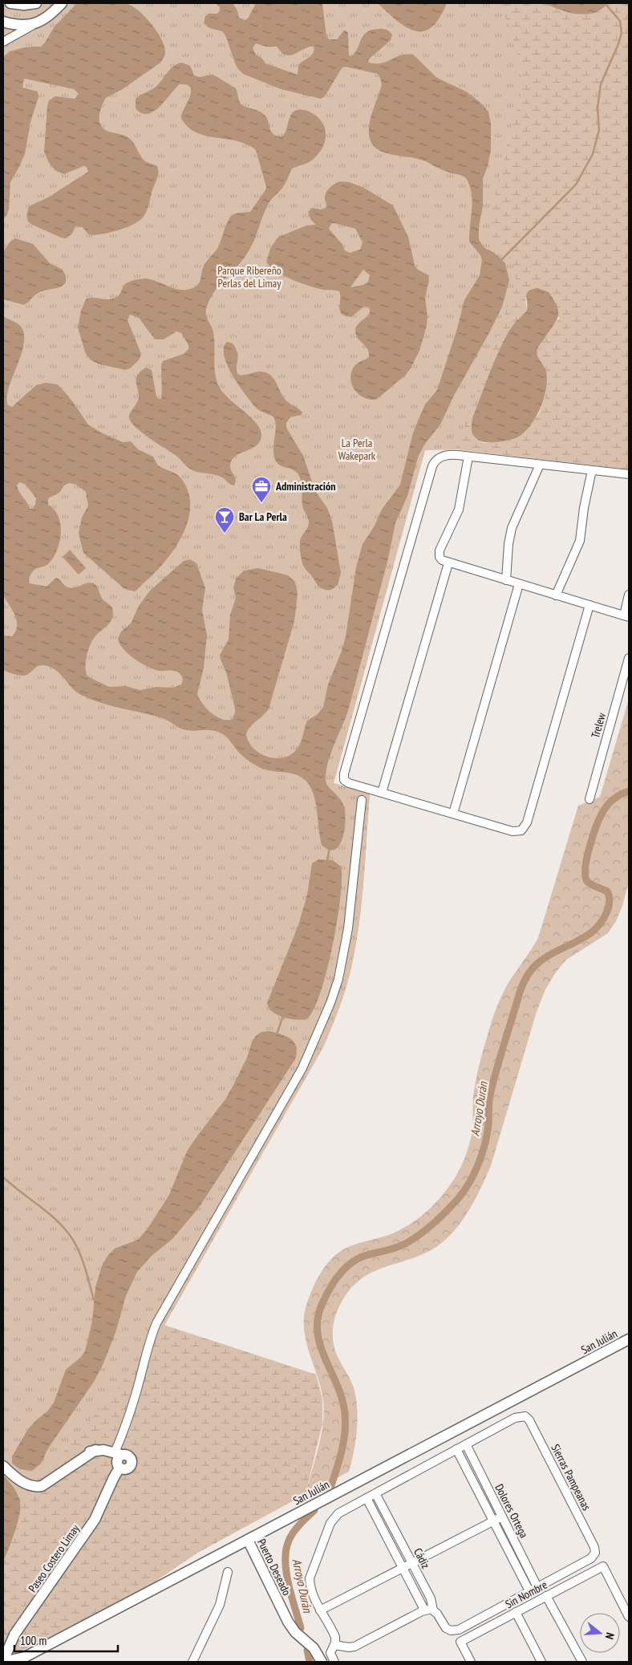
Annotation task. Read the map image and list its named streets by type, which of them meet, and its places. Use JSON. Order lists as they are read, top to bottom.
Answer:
{
  "streets": {
    "street": [
      "Trelew",
      "San Julián",
      "Sierras Pampeanas",
      "Dolores Ortega",
      "Paseo Costero Limay",
      "Cádiz",
      "Puerto Deseado",
      "Sin Nombre"
    ]
  },
  "crossings": [
    ["San Julián", "Paseo Costero Limay"],
    ["San Julián", "Puerto Deseado"],
    ["Sierras Pampeanas", "Dolores Ortega"],
    ["Dolores Ortega", "Cádiz"]
  ],
  "water": ["Arroyo Durán"],
  "parks": ["Parque Ribereño Perlas del Limay", "La Perla Wakepark"],
  "places": {
    "office": ["Administración"],
    "bar": ["Bar La Perla"]
  },
  "scale_bar": "100 m",
  "north": "right"
}
